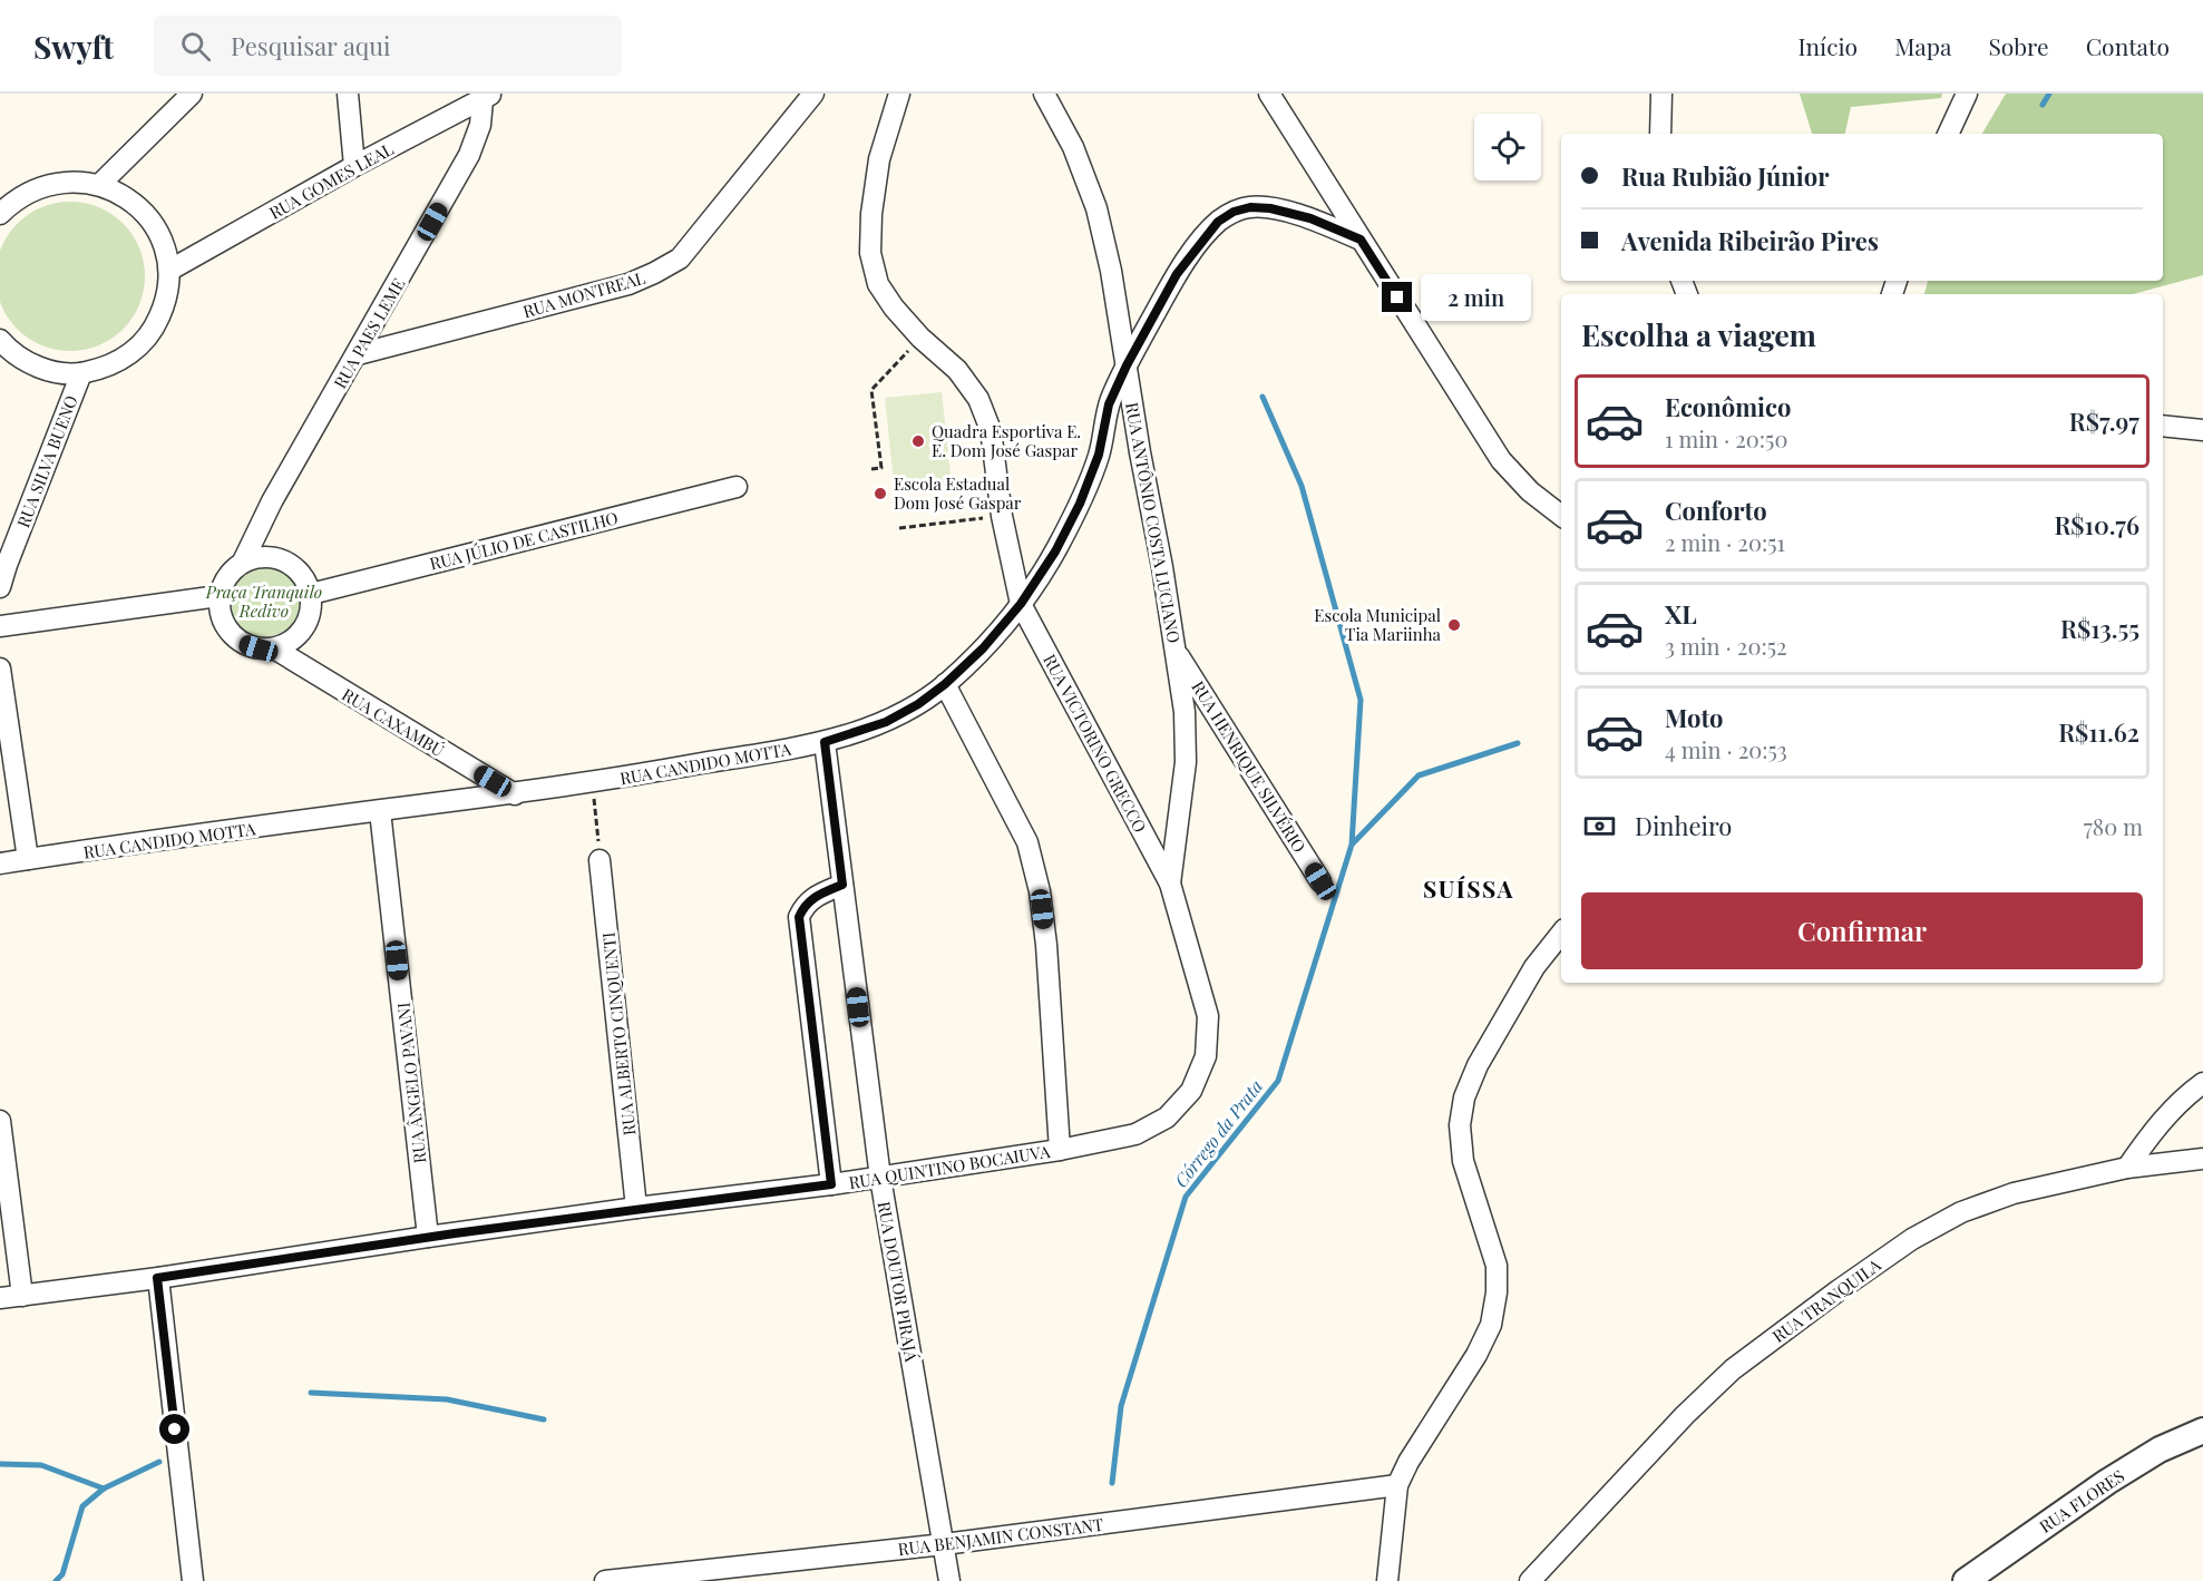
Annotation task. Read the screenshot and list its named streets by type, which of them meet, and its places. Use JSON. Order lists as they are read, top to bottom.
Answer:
{
  "streets": {
    "street": [
      "RUA GOMES LEAL",
      "RUA MONTREAL",
      "RUA PAES LEME",
      "RUA SILVA BUENO",
      "RUA ANTÔNIO COSTA LUCIANO",
      "RUA JÚLIO DE CASTILHO",
      "RUA CAXAMBÚ",
      "RUA VICTORINO GRECCO",
      "RUA CANDIDO MOTTA",
      "RUA HENRIQUE SILVÉRIO",
      "RUA ALBERTO CINQUENTI",
      "RUA ÂNGELO PAVANI",
      "RUA QUINTINO BOCAIUVA",
      "RUA DOUTOR PIRAJÁ",
      "RUA TRANQUILA",
      "RUA FLORES",
      "RUA BENJAMIN CONSTANT"
    ]
  },
  "crossings": [
    ["RUA GOMES LEAL", "RUA PAES LEME"],
    ["RUA MONTREAL", "RUA PAES LEME"],
    ["RUA PAES LEME", "RUA JÚLIO DE CASTILHO"],
    ["RUA PAES LEME", "RUA CAXAMBÚ"],
    ["RUA ANTÔNIO COSTA LUCIANO", "RUA VICTORINO GRECCO"],
    ["RUA ANTÔNIO COSTA LUCIANO", "RUA CANDIDO MOTTA"],
    ["RUA ANTÔNIO COSTA LUCIANO", "RUA HENRIQUE SILVÉRIO"],
    ["RUA ANTÔNIO COSTA LUCIANO", "RUA QUINTINO BOCAIUVA"],
    ["RUA JÚLIO DE CASTILHO", "RUA CAXAMBÚ"],
    ["RUA CAXAMBÚ", "RUA CANDIDO MOTTA"],
    ["RUA VICTORINO GRECCO", "RUA CANDIDO MOTTA"],
    ["RUA VICTORINO GRECCO", "RUA QUINTINO BOCAIUVA"],
    ["RUA CANDIDO MOTTA", "RUA ÂNGELO PAVANI"],
    ["RUA CANDIDO MOTTA", "RUA DOUTOR PIRAJÁ"],
    ["RUA ALBERTO CINQUENTI", "RUA QUINTINO BOCAIUVA"],
    ["RUA ÂNGELO PAVANI", "RUA QUINTINO BOCAIUVA"],
    ["RUA QUINTINO BOCAIUVA", "RUA DOUTOR PIRAJÁ"],
    ["RUA DOUTOR PIRAJÁ", "RUA BENJAMIN CONSTANT"]
  ],
  "districts": ["SUÍSSA"],
  "water": ["Córrego da Prata"],
  "parks": ["Praça Tranquilo Redivo"],
  "places": ["Quadra Esportiva E. E. Dom José Gaspar", "Escola Estadual Dom José Gaspar", "Escola Municipal Tia Mariinha"],
  "page": {
    "header": "Swyft",
    "search": "Pesquisar aqui",
    "nav": [
      "Início",
      "Mapa",
      "Sobre",
      "Contato"
    ],
    "banner": ["Rua Rubião Júnior", "Avenida Ribeirão Pires"],
    "bubble": "2 min",
    "heading": "Escolha a viagem",
    "list": [
      {
        "name": "Econômico",
        "note": "1 min · 20:50",
        "value": "R$7.97"
      },
      {
        "name": "Conforto",
        "note": "2 min · 20:51",
        "value": "R$10.76"
      },
      {
        "name": "XL",
        "note": "3 min · 20:52",
        "value": "R$13.55"
      },
      {
        "name": "Moto",
        "note": "4 min · 20:53",
        "value": "R$11.62"
      }
    ],
    "pay": ["Dinheiro", "780 m"],
    "buttons": "Confirmar"
  }
}
